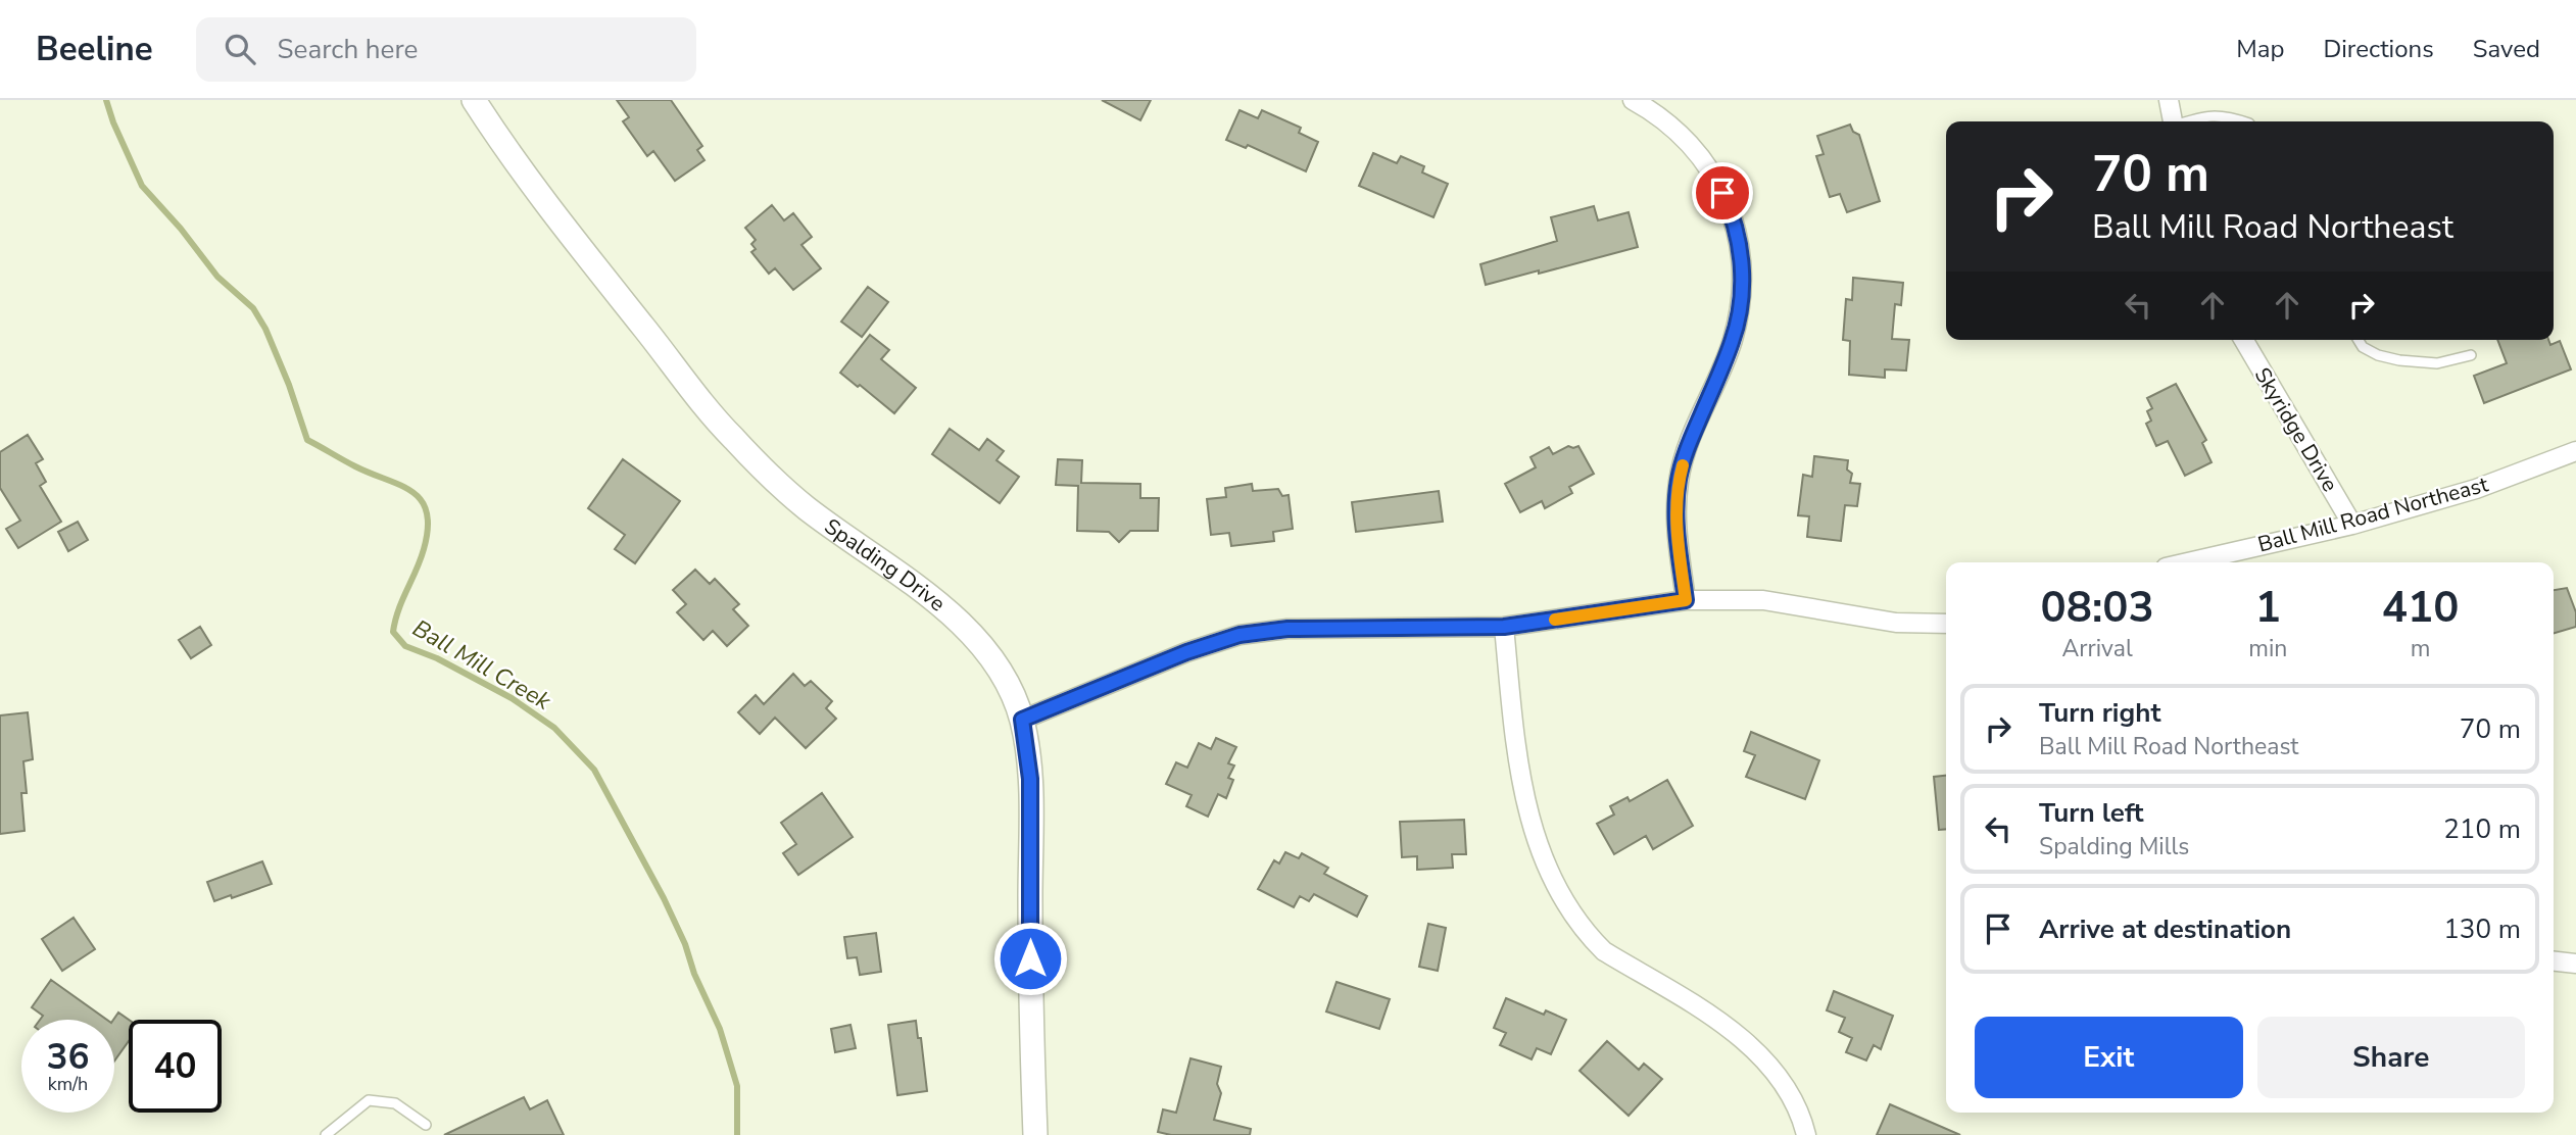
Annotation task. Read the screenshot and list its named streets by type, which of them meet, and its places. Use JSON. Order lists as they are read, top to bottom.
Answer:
{
  "streets": {
    "street": ["Skyridge Drive", "Ball Mill Road Northeast", "Spalding Drive"]
  },
  "crossings": [
    ["Skyridge Drive", "Ball Mill Road Northeast"]
  ],
  "water": ["Ball Mill Creek"],
  "page": {
    "header": "Beeline",
    "search": "Search here",
    "nav": ["Map", "Directions", "Saved"],
    "turn": ["70 m", "Ball Mill Road Northeast"],
    "eta": [
      "08:03",
      "Arrival",
      "1",
      "min",
      "410",
      "m"
    ],
    "list": [
      {
        "name": "Turn right",
        "note": "Ball Mill Road Northeast",
        "value": "70 m"
      },
      {
        "name": "Turn left",
        "note": "Spalding Mills",
        "value": "210 m"
      },
      {
        "name": "Arrive at destination",
        "value": "130 m"
      }
    ],
    "buttons": ["Exit", "Share"],
    "speed": "36 km/h",
    "limit": "40"
  }
}
